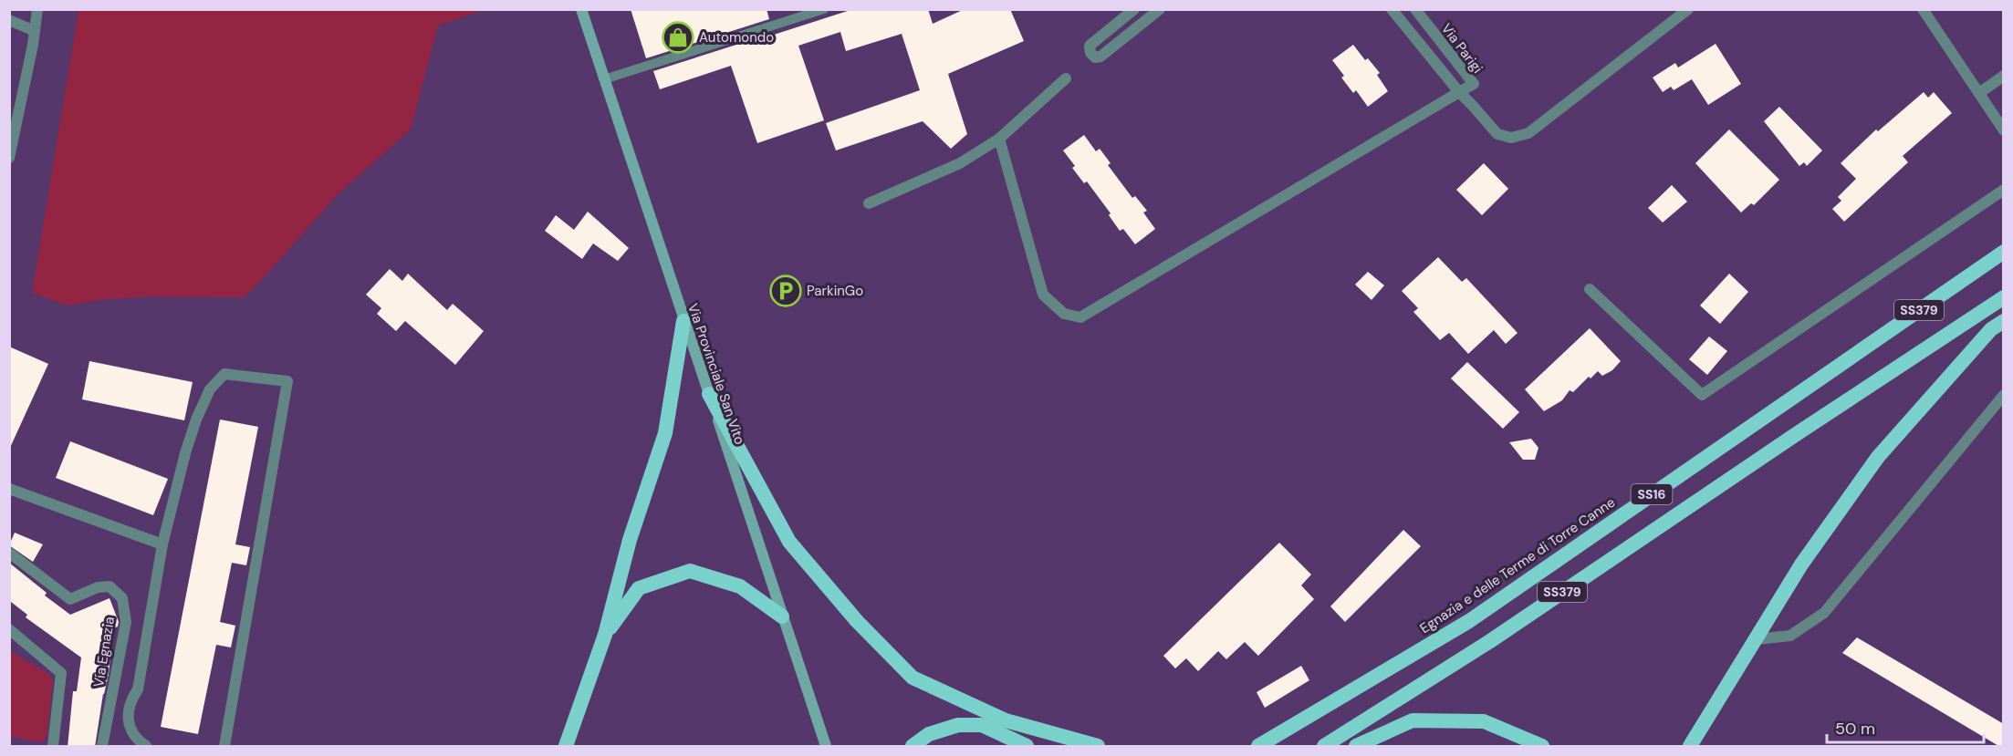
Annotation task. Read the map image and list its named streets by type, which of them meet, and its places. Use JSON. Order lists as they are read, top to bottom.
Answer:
{
  "streets": {
    "highway": ["SS379", "SS16", "Egnazia e delle Terme di Torre Canne"],
    "main road": ["Via Provinciale San Vito"],
    "street": ["Via Parigi", "Via Egnazia"]
  },
  "places": {
    "shop": ["Automondo"],
    "parking": ["ParkinGo"]
  },
  "scale_bar": "50 m"
}
